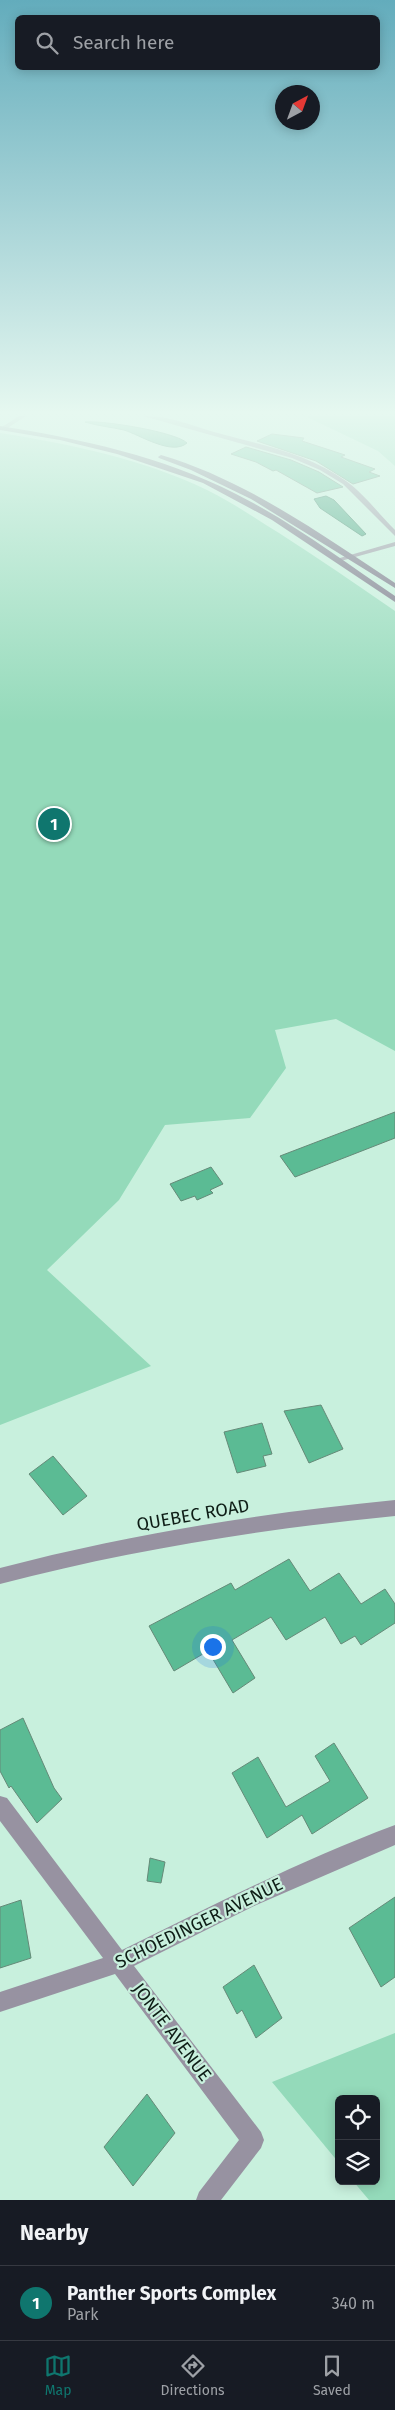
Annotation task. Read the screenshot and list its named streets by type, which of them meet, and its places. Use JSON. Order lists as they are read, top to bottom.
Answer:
{
  "streets": {
    "street": ["QUEBEC ROAD", "SCHOEDINGER AVENUE", "JONTE AVENUE"]
  },
  "crossings": [
    ["SCHOEDINGER AVENUE", "JONTE AVENUE"]
  ],
  "north": "top right",
  "page": {
    "search": "Search here",
    "pins": "1",
    "heading": "Nearby",
    "list": [
      {
        "mark": "1",
        "name": "Panther Sports Complex",
        "note": "Park",
        "value": "340 m"
      }
    ],
    "nav": ["Map", "Directions", "Saved"]
  }
}
